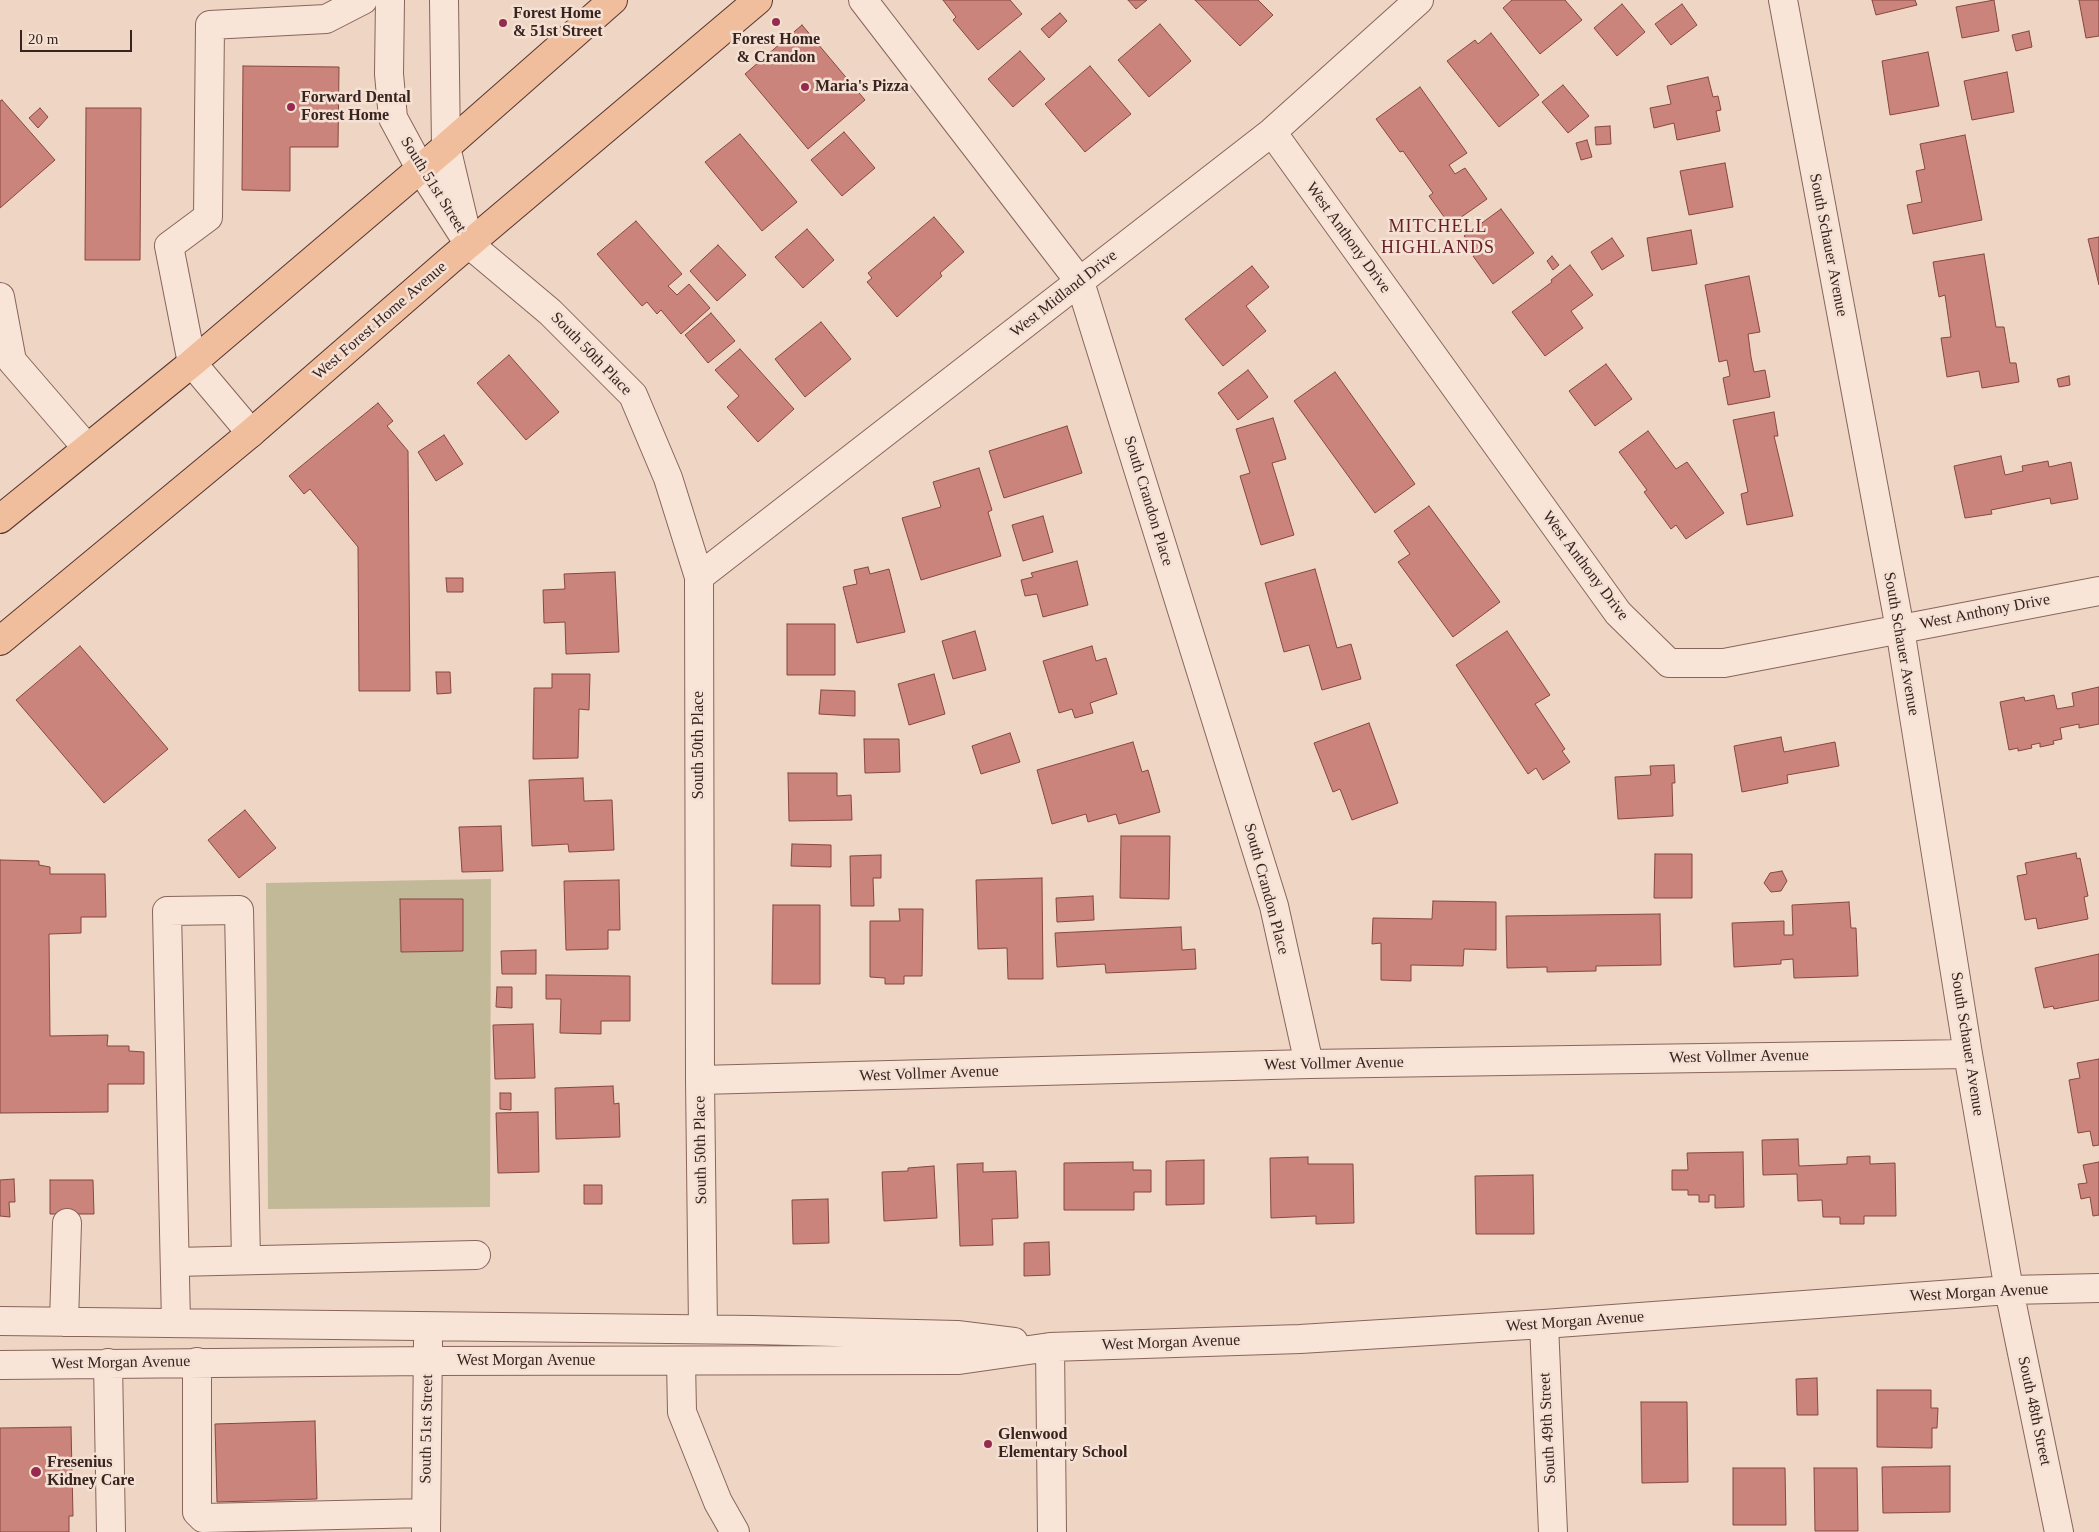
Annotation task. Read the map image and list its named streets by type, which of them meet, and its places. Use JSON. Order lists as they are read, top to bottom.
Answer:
{
  "streets": {
    "main road": ["West Forest Home Avenue"],
    "street": [
      "South 51st Street",
      "West Anthony Drive",
      "South Schauer Avenue",
      "West Midland Drive",
      "South 50th Place",
      "South Crandon Place",
      "West Vollmer Avenue",
      "West Morgan Avenue",
      "South 48th Street",
      "South 49th Street"
    ]
  },
  "crossings": [
    ["South 51st Street", "West Forest Home Avenue"],
    ["South 51st Street", "South 50th Place"],
    ["South 51st Street", "West Morgan Avenue"],
    ["West Anthony Drive", "South Schauer Avenue"],
    ["West Anthony Drive", "West Midland Drive"],
    ["South Schauer Avenue", "West Vollmer Avenue"],
    ["South Schauer Avenue", "West Morgan Avenue"],
    ["South Schauer Avenue", "South 48th Street"],
    ["West Midland Drive", "South 50th Place"],
    ["West Midland Drive", "South Crandon Place"],
    ["West Forest Home Avenue", "South 50th Place"],
    ["South 50th Place", "West Vollmer Avenue"],
    ["South 50th Place", "West Morgan Avenue"],
    ["South Crandon Place", "West Vollmer Avenue"],
    ["West Morgan Avenue", "South 48th Street"],
    ["West Morgan Avenue", "South 49th Street"]
  ],
  "districts": ["MITCHELL HIGHLANDS"],
  "places": [
    "Forest Home & Crandon",
    "Forest Home & 51st Street",
    "Maria's Pizza",
    "Forward Dental Forest Home",
    "Glenwood Elementary School",
    "Fresenius Kidney Care"
  ],
  "scale_bar": "20 m"
}
